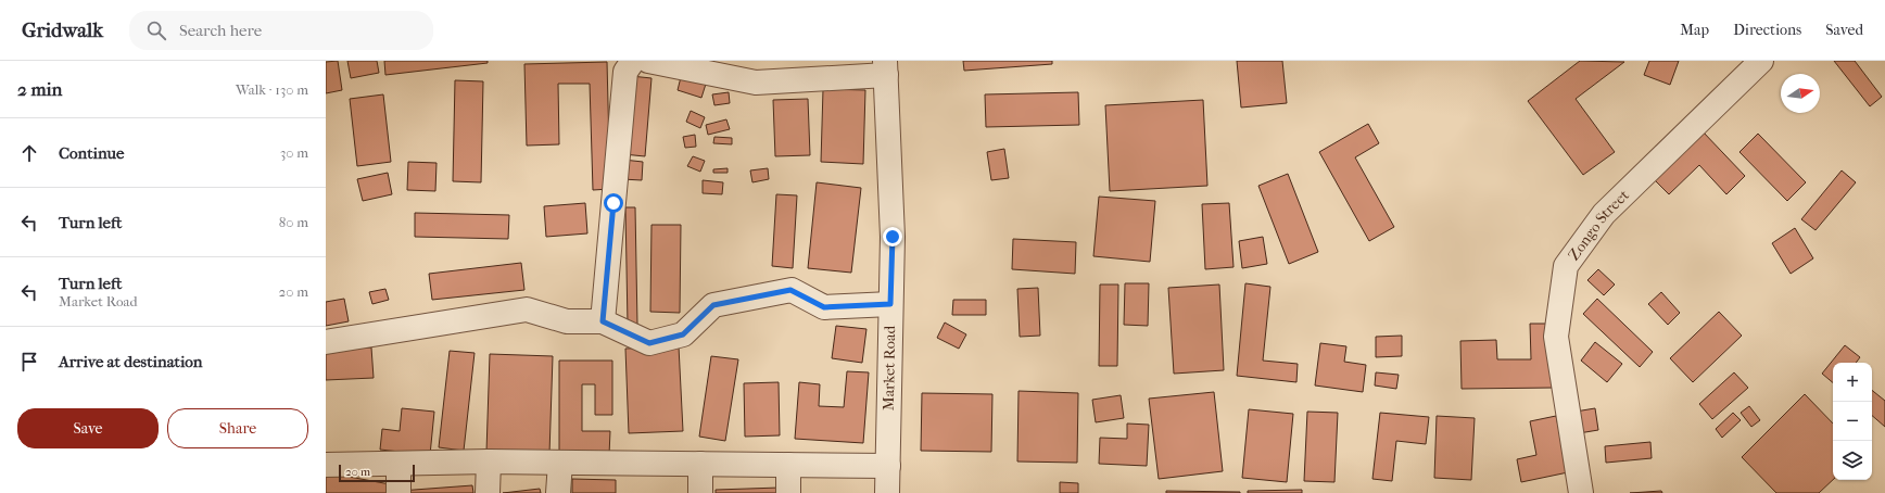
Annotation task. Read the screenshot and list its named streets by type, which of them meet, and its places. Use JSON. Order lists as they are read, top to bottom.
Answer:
{
  "streets": {
    "street": ["Zongo Street", "Market Road"]
  },
  "scale_bar": "20 m",
  "north": "right",
  "page": {
    "header": "Gridwalk",
    "search": "Search here",
    "nav": ["Map", "Directions", "Saved"],
    "heading": ["2 min", "Walk · 130 m"],
    "list": [
      ["Continue", "30 m"],
      ["Turn left", "80 m"],
      ["Turn left", "Market Road", "20 m"],
      "Arrive at destination"
    ],
    "map_buttons": ["+", "−"],
    "buttons": ["Save", "Share"],
    "scale": "20 m"
  }
}
